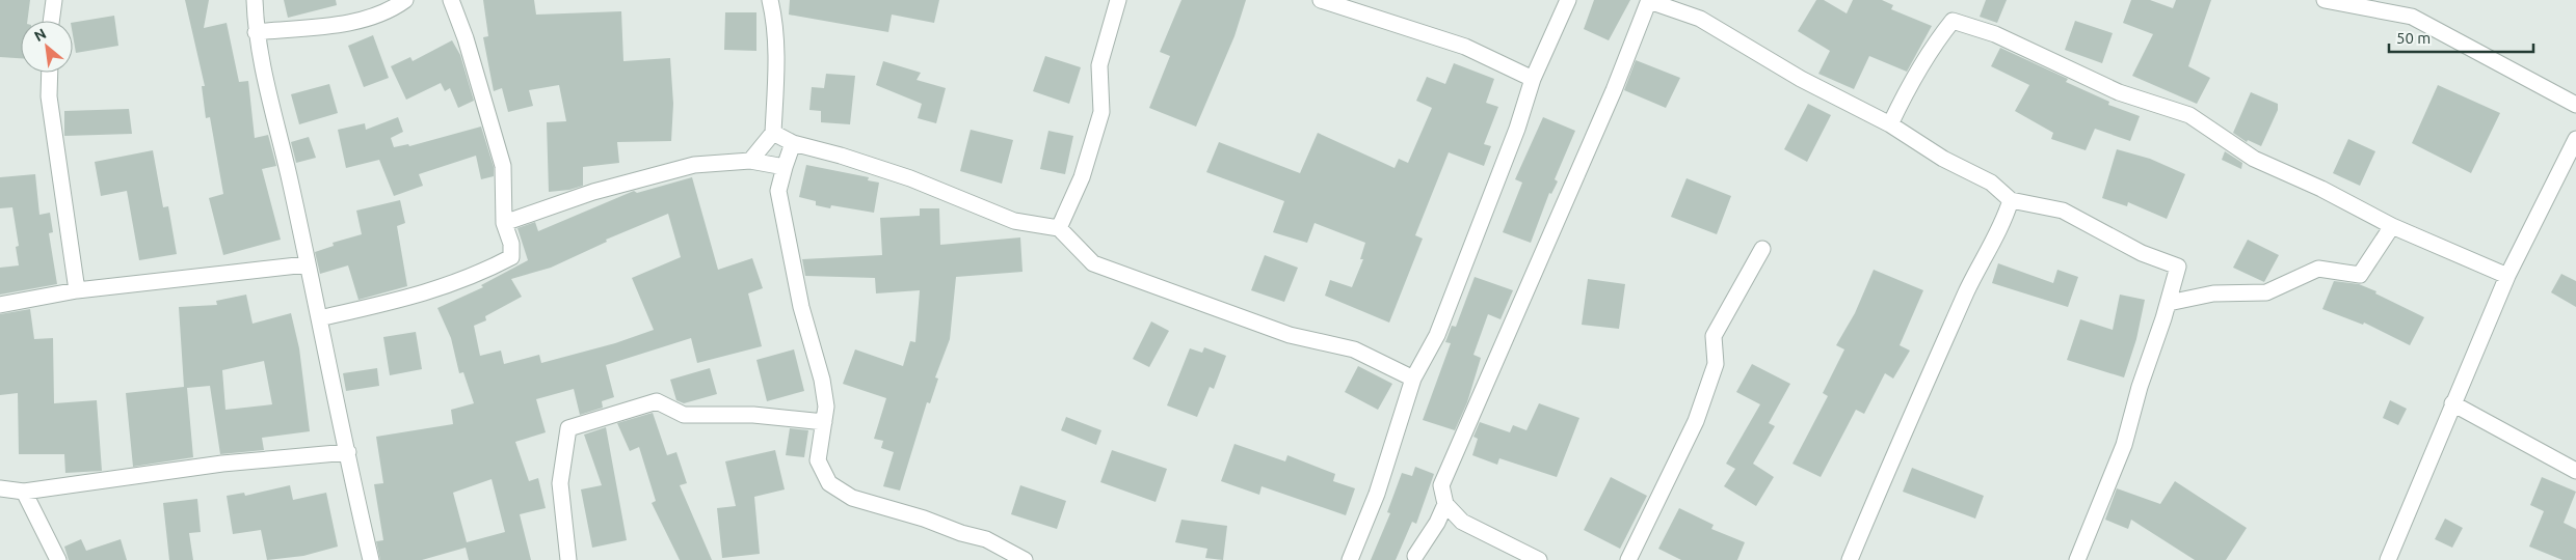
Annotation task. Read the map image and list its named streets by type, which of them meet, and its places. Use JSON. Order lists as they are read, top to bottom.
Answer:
{
  "scale_bar": "50 m",
  "north": "top left"
}
